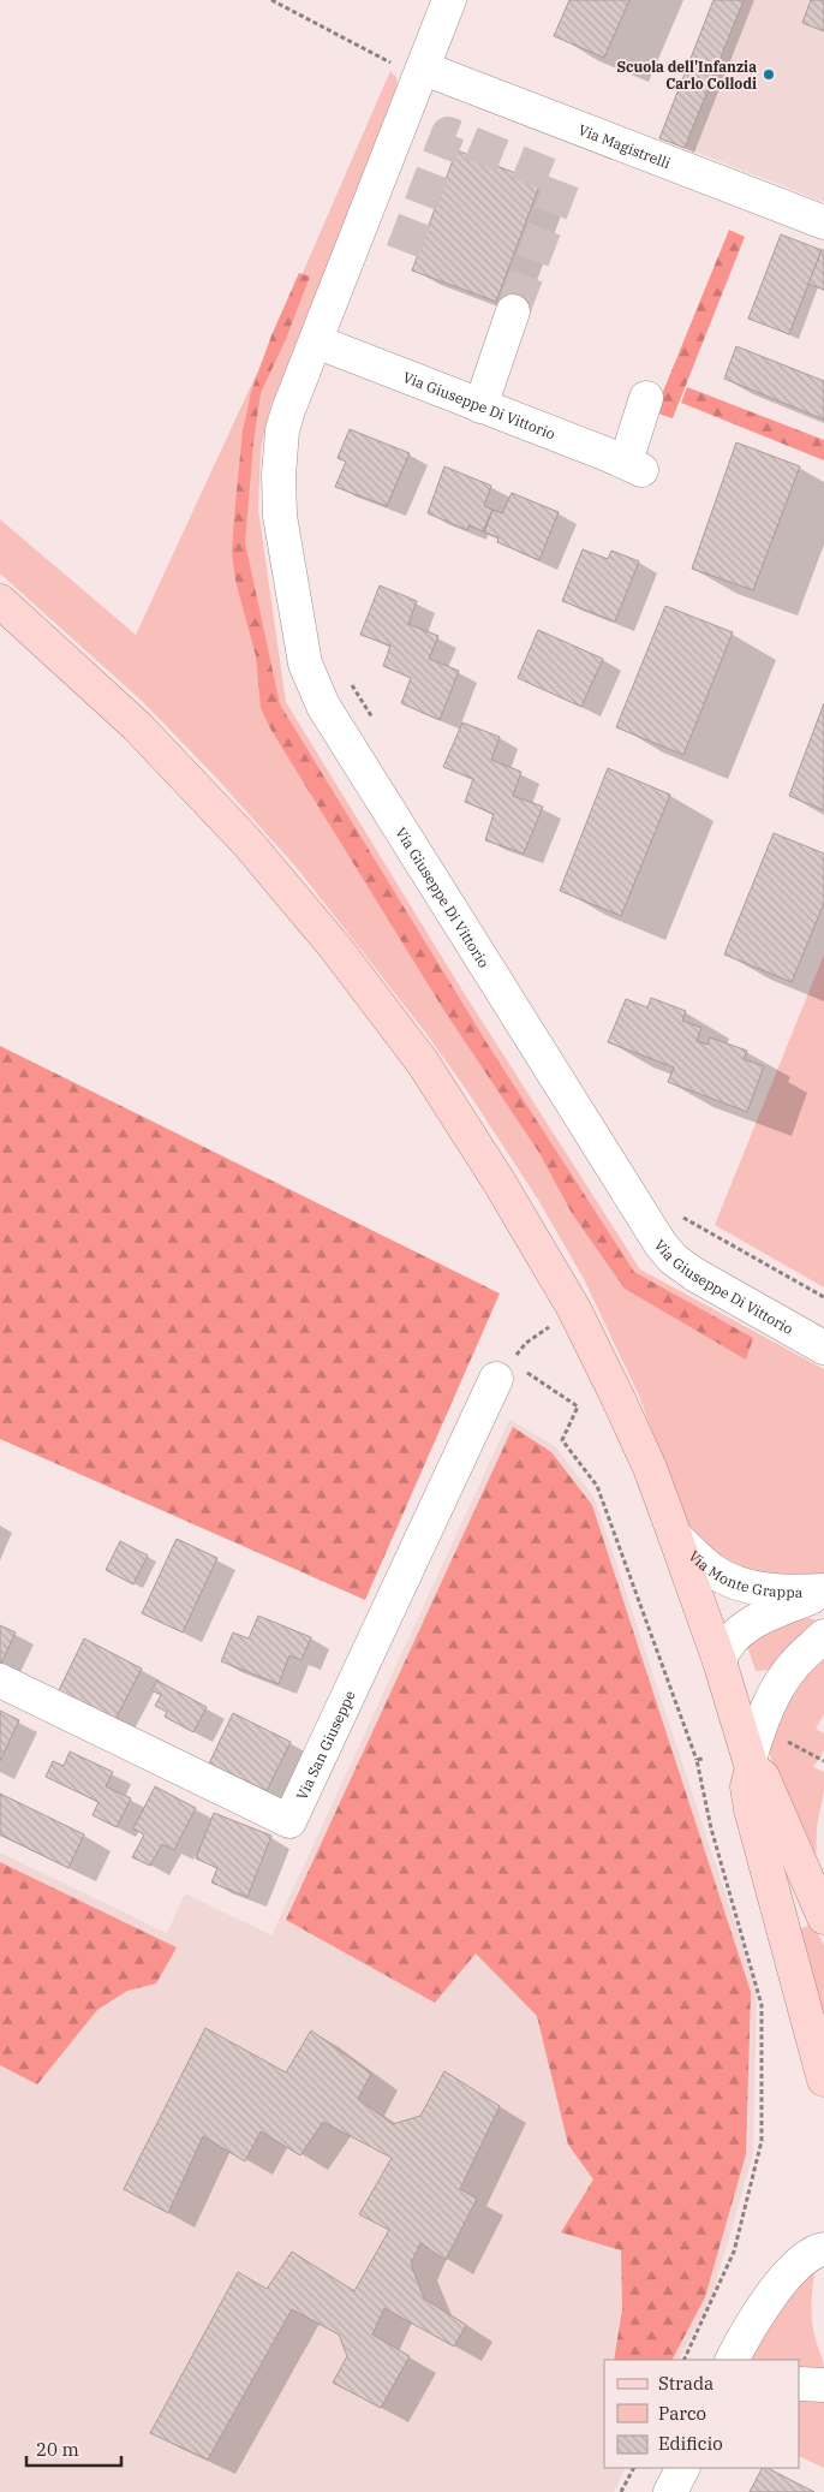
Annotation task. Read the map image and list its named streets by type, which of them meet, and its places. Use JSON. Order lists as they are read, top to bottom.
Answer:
{
  "streets": {
    "street": [
      "Via Magistrelli",
      "Via Giuseppe Di Vittorio",
      "Via Monte Grappa",
      "Via San Giuseppe"
    ]
  },
  "crossings": [
    ["Via Magistrelli", "Via Giuseppe Di Vittorio"]
  ],
  "places": ["Scuola dell'Infanzia Carlo Collodi"],
  "legend": ["Strada", "Parco", "Edificio"],
  "scale_bar": "20 m"
}
